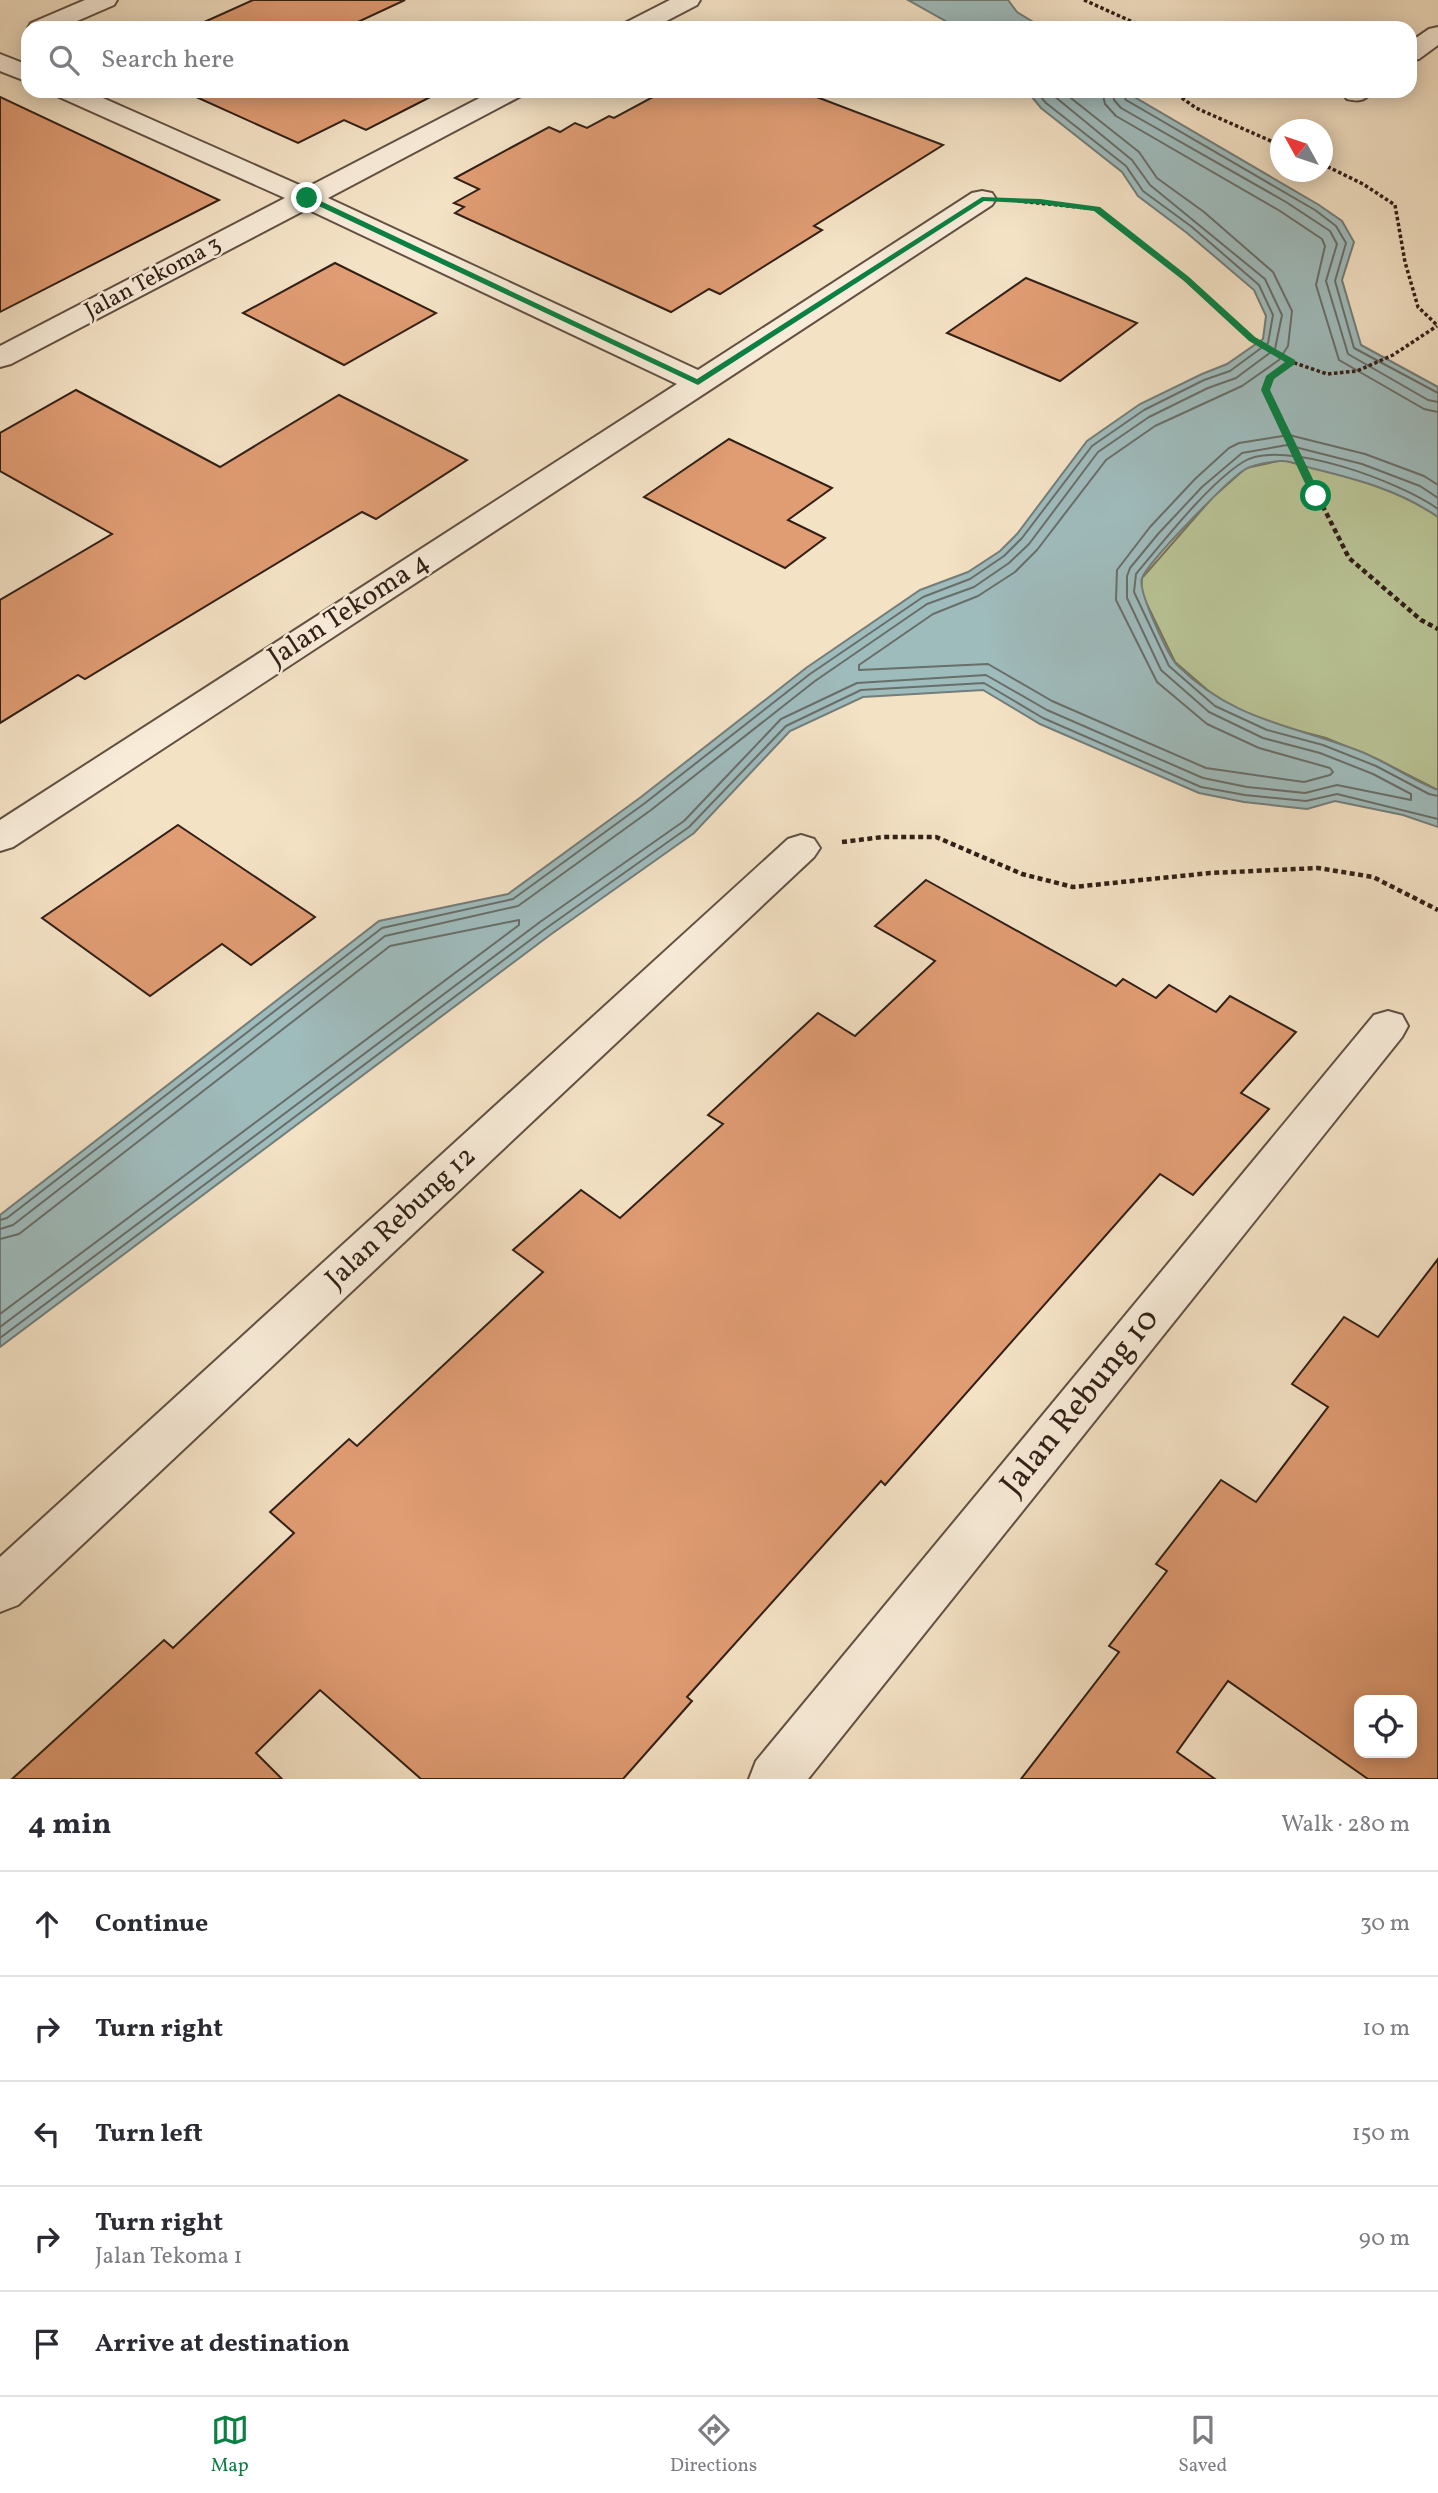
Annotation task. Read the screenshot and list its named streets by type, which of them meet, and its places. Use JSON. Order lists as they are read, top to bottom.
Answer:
{
  "streets": {
    "street": [
      "Jalan Tekoma 3",
      "Jalan Tekoma 4",
      "Jalan Rebung 12",
      "Jalan Rebung 10"
    ]
  },
  "north": "top left",
  "page": {
    "search": "Search here",
    "heading": ["4 min", "Walk · 280 m"],
    "list": [
      ["Continue", "30 m"],
      ["Turn right", "10 m"],
      ["Turn left", "150 m"],
      ["Turn right", "Jalan Tekoma 1", "90 m"],
      "Arrive at destination"
    ],
    "nav": ["Map", "Directions", "Saved"]
  }
}
